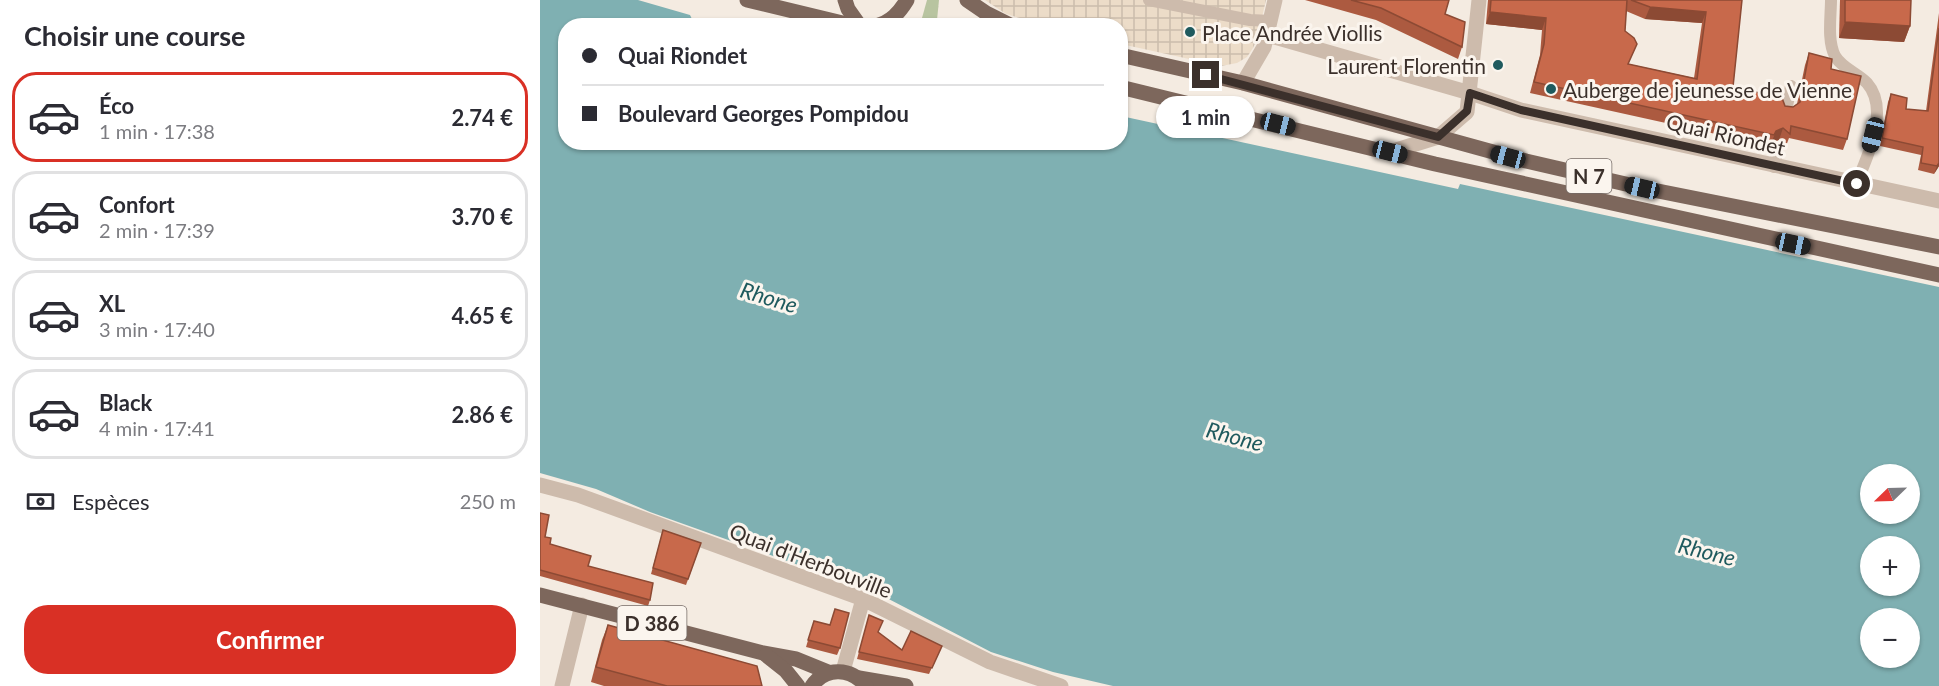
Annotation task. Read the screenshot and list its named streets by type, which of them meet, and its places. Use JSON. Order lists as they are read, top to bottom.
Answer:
{
  "streets": {
    "main road": ["N 7", "D 386"],
    "street": ["Quai Riondet", "Quai d'Herbouville"]
  },
  "water": ["Rhone"],
  "places": ["Place Andrée Viollis", "Laurent Florentin", "Auberge de jeunesse de Vienne"],
  "north": "bottom left",
  "page": {
    "heading": "Choisir une course",
    "banner": ["Quai Riondet", "Boulevard Georges Pompidou"],
    "list": [
      {
        "name": "Éco",
        "note": "1 min · 17:38",
        "value": "2.74 €"
      },
      {
        "name": "Confort",
        "note": "2 min · 17:39",
        "value": "3.70 €"
      },
      {
        "name": "XL",
        "note": "3 min · 17:40",
        "value": "4.65 €"
      },
      {
        "name": "Black",
        "note": "4 min · 17:41",
        "value": "2.86 €"
      }
    ],
    "bubble": "1 min",
    "map_buttons": ["+", "−"],
    "pay": ["Espèces", "250 m"],
    "buttons": "Confirmer"
  }
}
